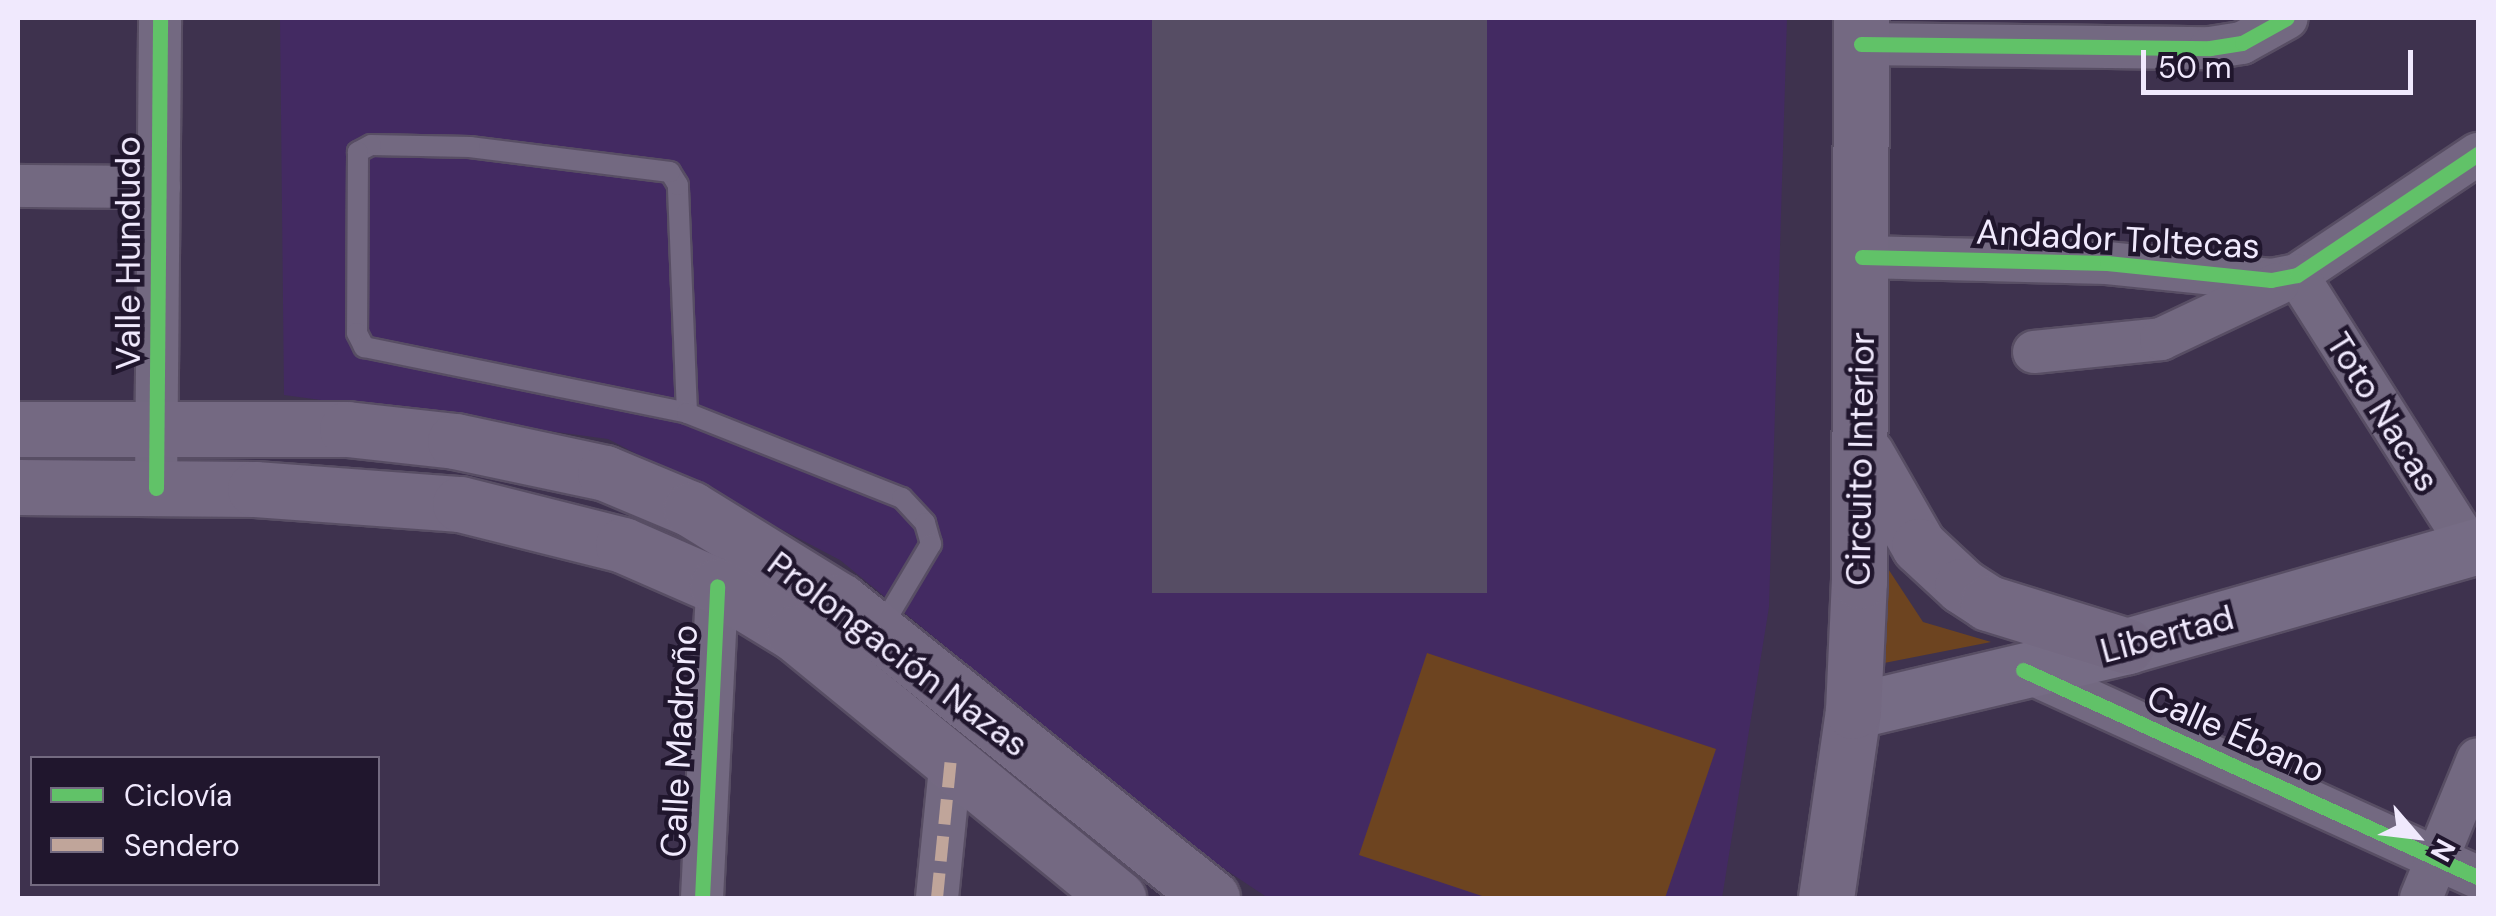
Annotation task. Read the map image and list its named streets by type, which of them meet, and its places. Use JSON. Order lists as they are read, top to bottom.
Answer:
{
  "streets": {
    "main road": ["Circuito Interior", "Libertad", "Prolongación Nazas"],
    "street": [
      "Andador Toltecas",
      "Valle Hundudo",
      "Toto Nacas",
      "Calle Ébano",
      "Calle Madroño"
    ]
  },
  "crossings": [
    ["Andador Toltecas", "Toto Nacas"],
    ["Andador Toltecas", "Circuito Interior"],
    ["Valle Hundudo", "Prolongación Nazas"],
    ["Toto Nacas", "Libertad"],
    ["Circuito Interior", "Libertad"],
    ["Libertad", "Calle Ébano"],
    ["Prolongación Nazas", "Calle Madroño"]
  ],
  "legend": ["Ciclovía", "Sendero"],
  "scale_bar": "50 m",
  "north": "bottom right"
}
